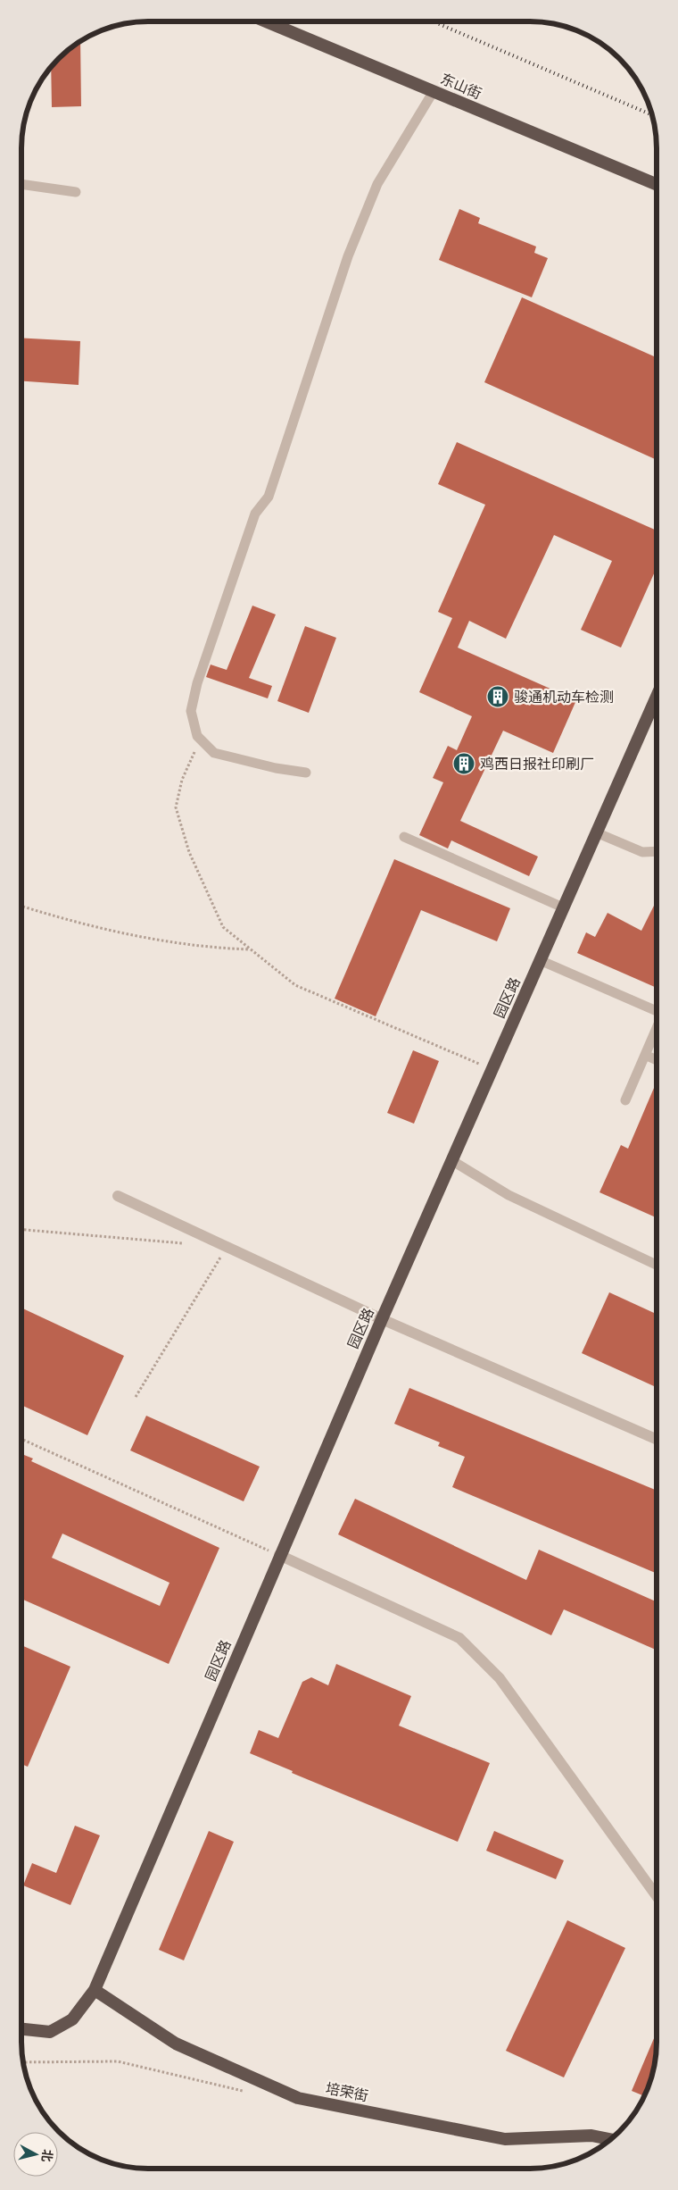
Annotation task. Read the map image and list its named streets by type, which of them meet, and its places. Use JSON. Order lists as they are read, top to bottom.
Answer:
{
  "streets": {
    "highway": ["东山街", "园区路", "培荣街"]
  },
  "crossings": [
    ["园区路", "培荣街"]
  ],
  "places": {
    "building": ["骏通机动车检测", "鸡西日报社印刷厂"]
  },
  "north": "right"
}
